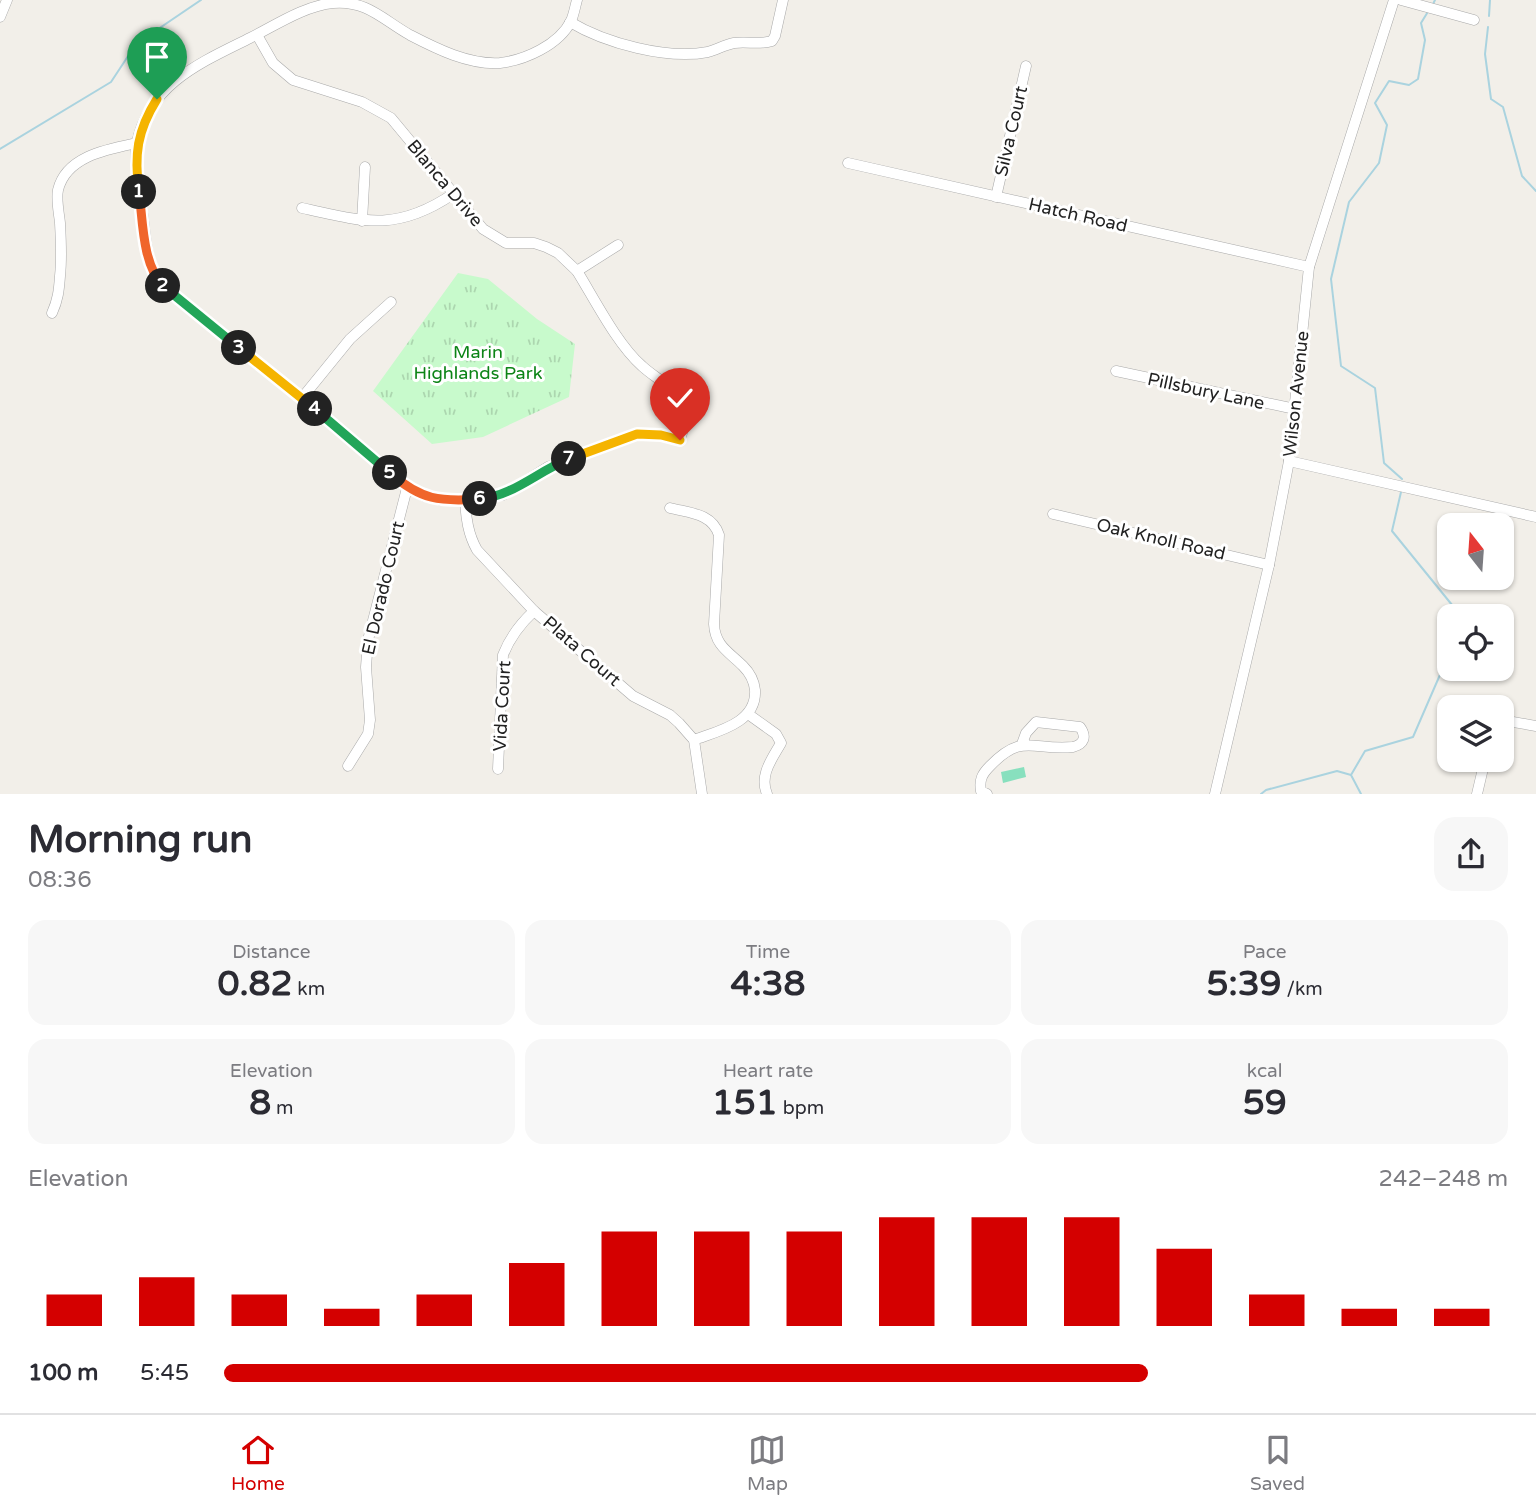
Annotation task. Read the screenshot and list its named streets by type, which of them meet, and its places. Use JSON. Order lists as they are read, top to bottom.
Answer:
{
  "streets": {
    "street": [
      "Silva Court",
      "Blanca Drive",
      "Hatch Road",
      "Pillsbury Lane",
      "Wilson Avenue",
      "Oak Knoll Road",
      "El Dorado Court",
      "Plata Court",
      "Vida Court"
    ]
  },
  "crossings": [
    ["Silva Court", "Hatch Road"],
    ["Blanca Drive", "Plata Court"],
    ["Hatch Road", "Wilson Avenue"],
    ["Pillsbury Lane", "Wilson Avenue"],
    ["Wilson Avenue", "Oak Knoll Road"],
    ["Plata Court", "Vida Court"]
  ],
  "parks": ["Marin Highlands Park"],
  "north": "top",
  "page": {
    "pins": [
      "1",
      "2",
      "3",
      "4",
      "7",
      "5",
      "6"
    ],
    "heading": ["Morning run", "08:36"],
    "stats": [
      ["Distance", "0.82 km"],
      ["Time", "4:38"],
      ["Pace", "5:39 /km"],
      ["Elevation", "8 m"],
      ["Heart rate", "151 bpm"],
      ["kcal", "59"]
    ],
    "chart": ["Elevation", "242–248 m"],
    "list": [
      {
        "name": "100 m",
        "note": "5:45"
      }
    ],
    "tabs": ["Home", "Map", "Saved"]
  }
}
